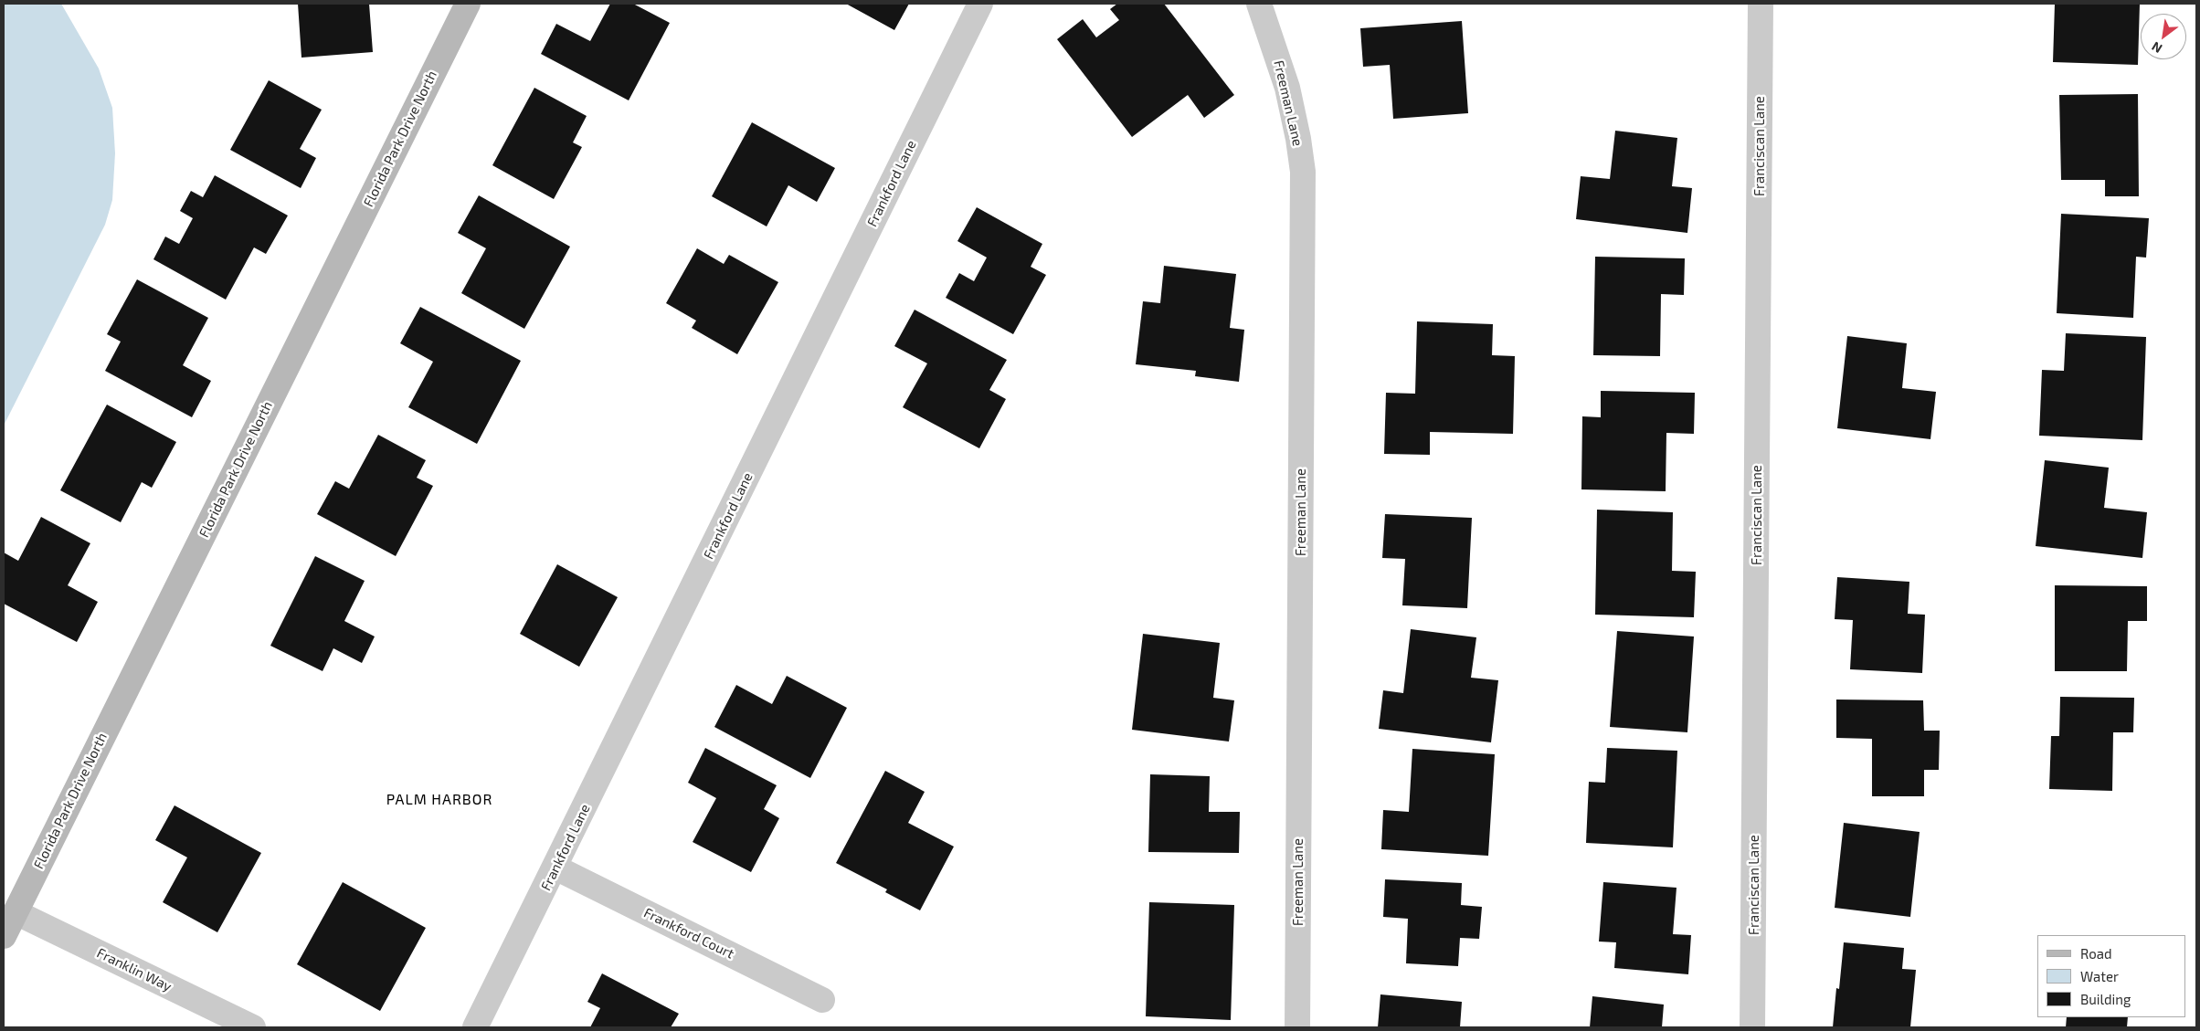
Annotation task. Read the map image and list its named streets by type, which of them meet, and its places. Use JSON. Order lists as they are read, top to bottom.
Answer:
{
  "streets": {
    "street": [
      "Freeman Lane",
      "Florida Park Drive North",
      "Franciscan Lane",
      "Frankford Lane",
      "Frankford Court",
      "Franklin Way"
    ]
  },
  "crossings": [
    ["Florida Park Drive North", "Franklin Way"],
    ["Frankford Lane", "Frankford Court"]
  ],
  "districts": ["PALM HARBOR"],
  "legend": ["Road", "Water", "Building"],
  "north": "bottom left"
}
